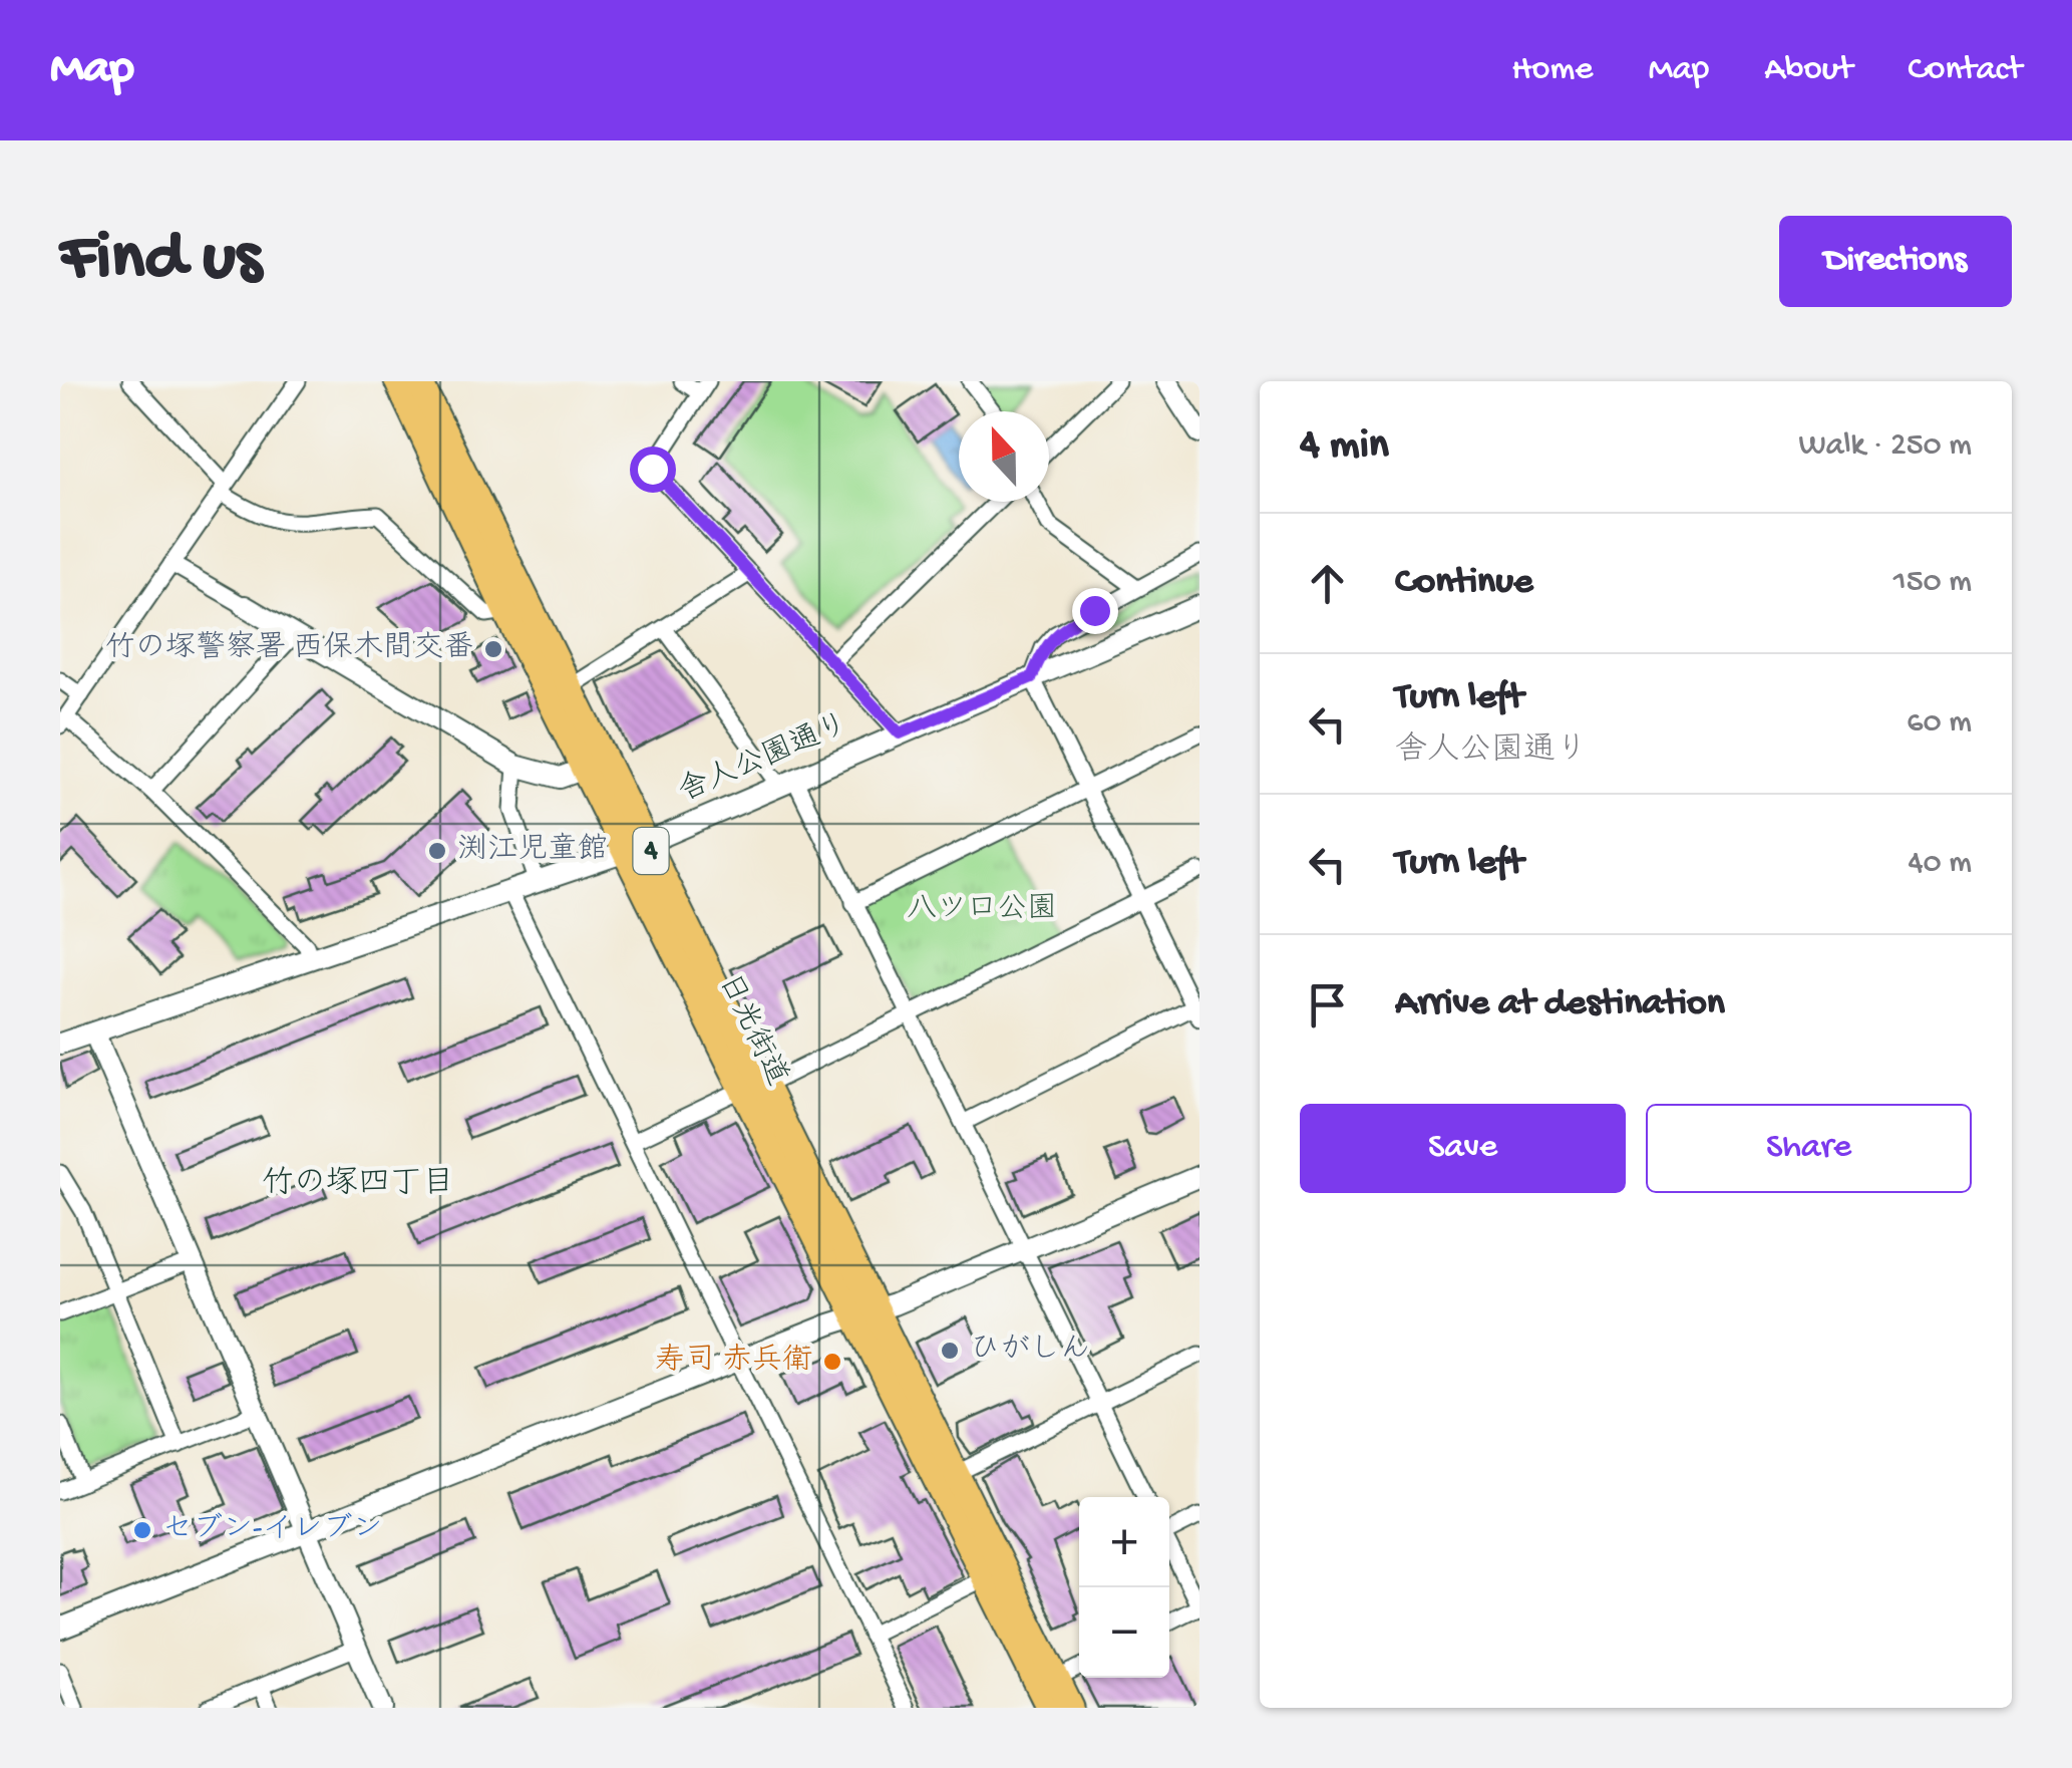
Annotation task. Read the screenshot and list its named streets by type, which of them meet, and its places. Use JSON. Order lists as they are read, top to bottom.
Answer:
{
  "streets": {
    "highway": ["4", "日光街道"],
    "street": ["舎人公園通り"]
  },
  "crossings": [
    ["舎人公園通り", "日光街道"]
  ],
  "districts": ["竹の塚四丁目"],
  "parks": ["八ツ口公園"],
  "places": [
    "竹の塚警察署 西保木間交番",
    "渕江児童館",
    "ひがしん",
    "寿司 赤兵衛",
    "セブン-イレブン"
  ],
  "north": "top",
  "page": {
    "header": "Map",
    "nav": [
      "Home",
      "Map",
      "About",
      "Contact"
    ],
    "buttons": [
      "Directions",
      ["Save", "Share"]
    ],
    "title": "Find us",
    "heading": ["4 min", "Walk · 250 m"],
    "list": [
      ["Continue", "150 m"],
      ["Turn left", "舎人公園通り", "60 m"],
      ["Turn left", "40 m"],
      "Arrive at destination"
    ],
    "map_buttons": ["+", "−"]
  }
}
